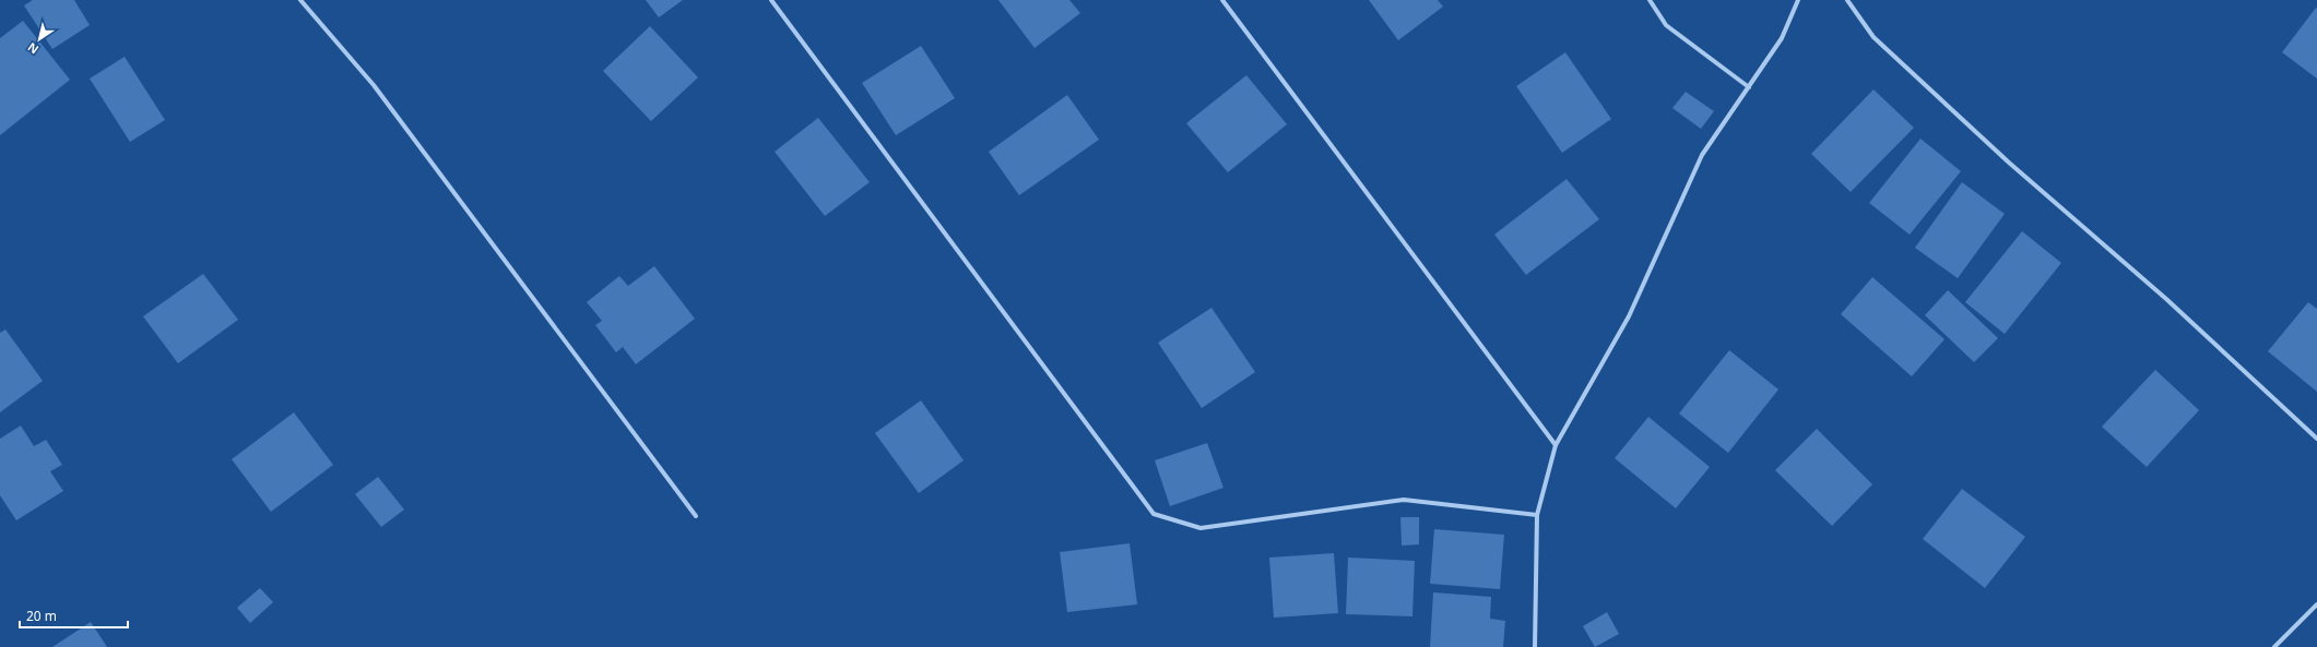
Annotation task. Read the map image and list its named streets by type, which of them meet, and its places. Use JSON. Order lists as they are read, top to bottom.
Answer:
{
  "scale_bar": "20 m",
  "north": "bottom left"
}
